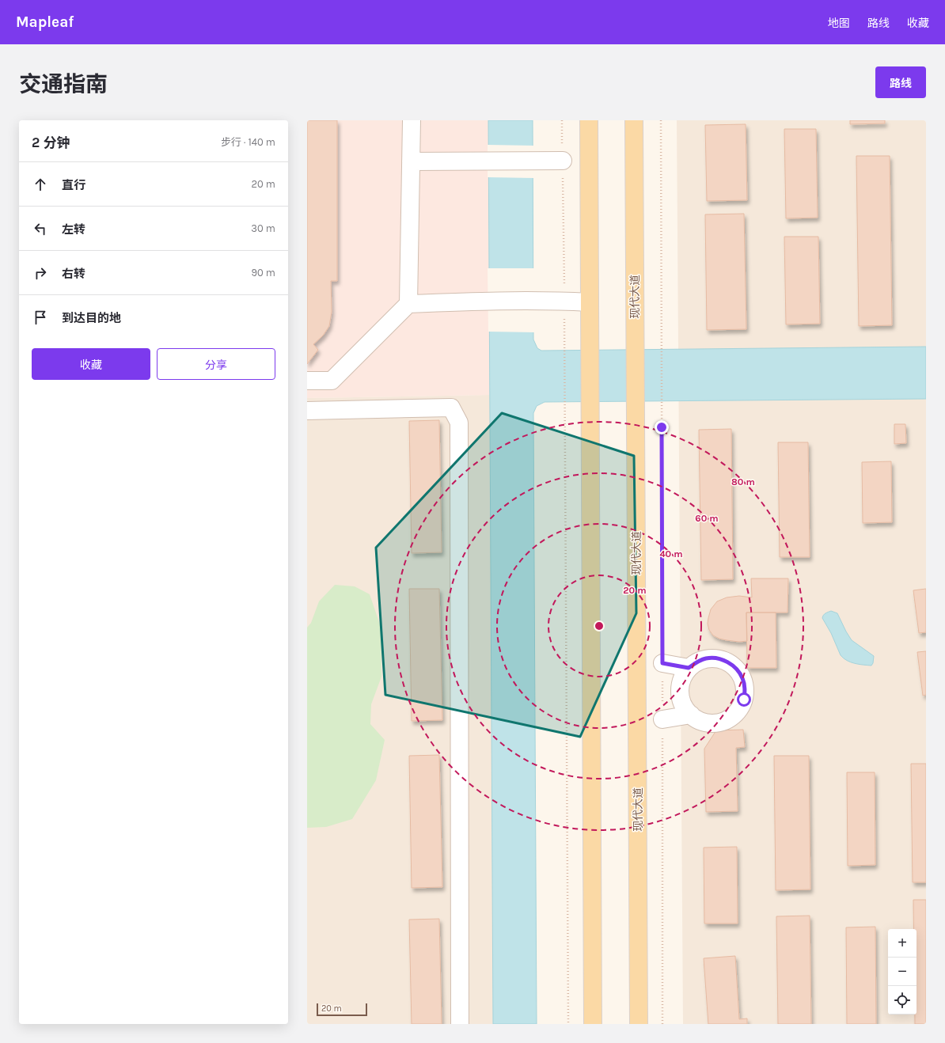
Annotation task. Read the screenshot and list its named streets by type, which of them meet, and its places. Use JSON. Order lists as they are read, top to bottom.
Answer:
{
  "streets": {
    "main road": ["现代大道"]
  },
  "scale_bar": "20 m",
  "page": {
    "header": "Mapleaf",
    "nav": ["地图", "路线", "收藏"],
    "title": "交通指南",
    "buttons": [
      "路线",
      ["收藏", "分享"]
    ],
    "heading": ["2 分钟", "步行 · 140 m"],
    "list": [
      ["直行", "20 m"],
      ["左转", "30 m"],
      ["右转", "90 m"],
      "到达目的地"
    ],
    "map_buttons": ["+", "−"],
    "scale": "20 m"
  },
  "rings": [
    "80 m",
    "60 m",
    "40 m",
    "20 m"
  ]
}
